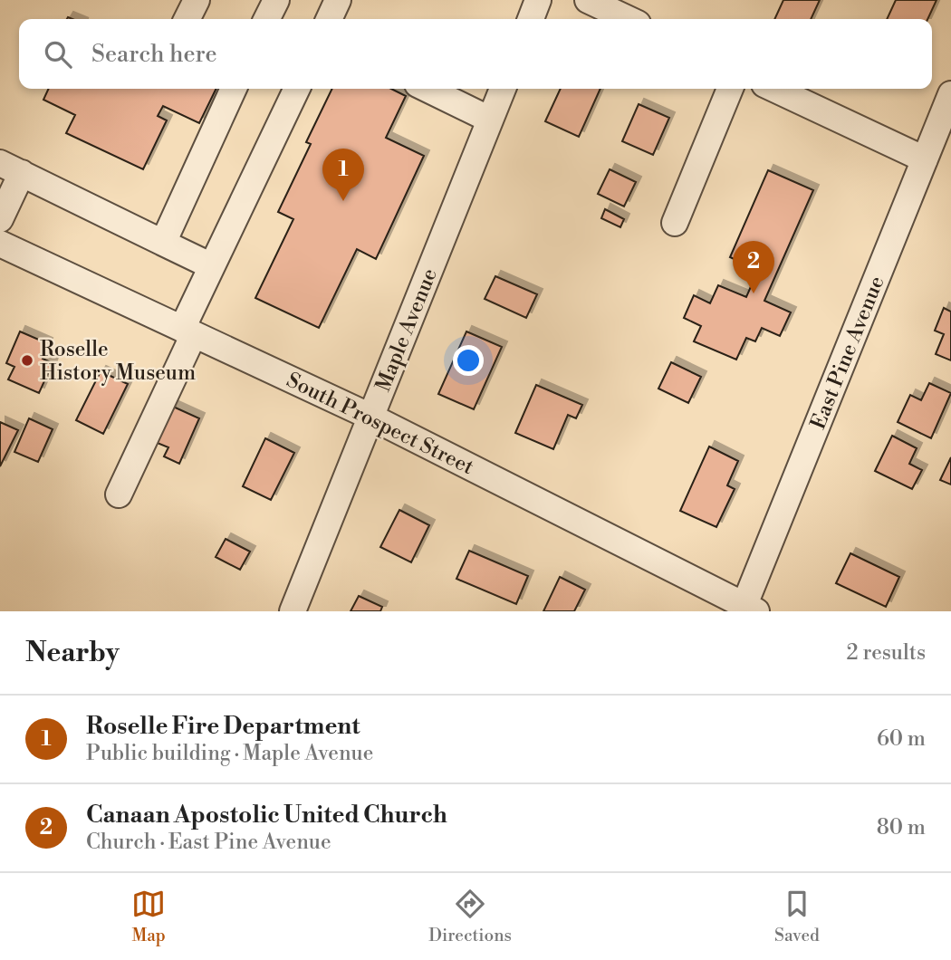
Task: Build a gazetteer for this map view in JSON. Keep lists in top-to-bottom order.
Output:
{
  "streets": {
    "street": ["Maple Avenue", "East Pine Avenue", "South Prospect Street"]
  },
  "crossings": [
    ["Maple Avenue", "South Prospect Street"],
    ["East Pine Avenue", "South Prospect Street"]
  ],
  "places": ["Roselle History Museum"],
  "page": {
    "search": "Search here",
    "pins": ["1", "2"],
    "heading": ["Nearby", "2 results"],
    "list": [
      {
        "mark": "1",
        "name": "Roselle Fire Department",
        "note": "Public building · Maple Avenue",
        "value": "60 m"
      },
      {
        "mark": "2",
        "name": "Canaan Apostolic United Church",
        "note": "Church · East Pine Avenue",
        "value": "80 m"
      }
    ],
    "nav": ["Map", "Directions", "Saved"]
  }
}
